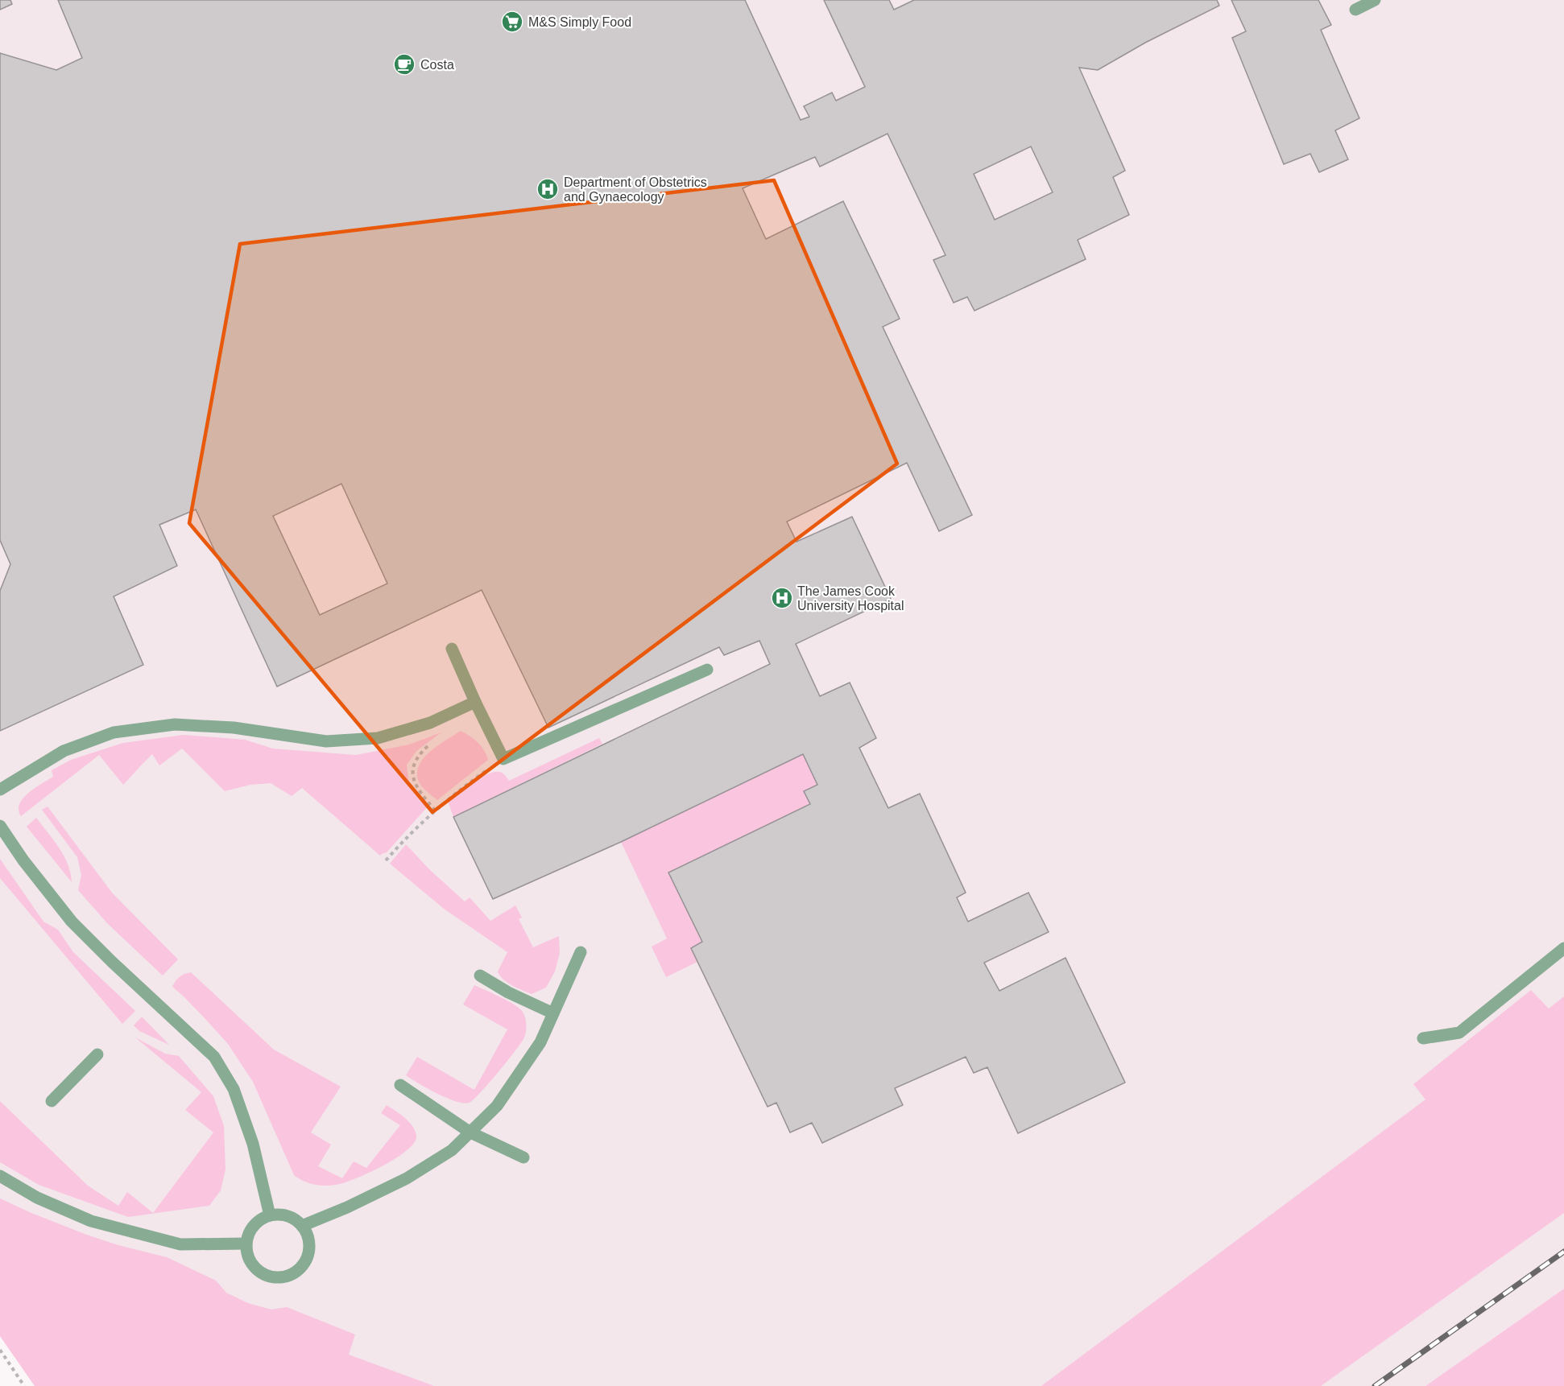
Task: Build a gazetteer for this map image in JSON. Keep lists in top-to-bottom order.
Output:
{
  "places": {
    "supermarket": ["M&S Simply Food"],
    "cafe": ["Costa"],
    "hospital": ["Department of Obstetrics and Gynaecology", "The James Cook University Hospital"]
  }
}
